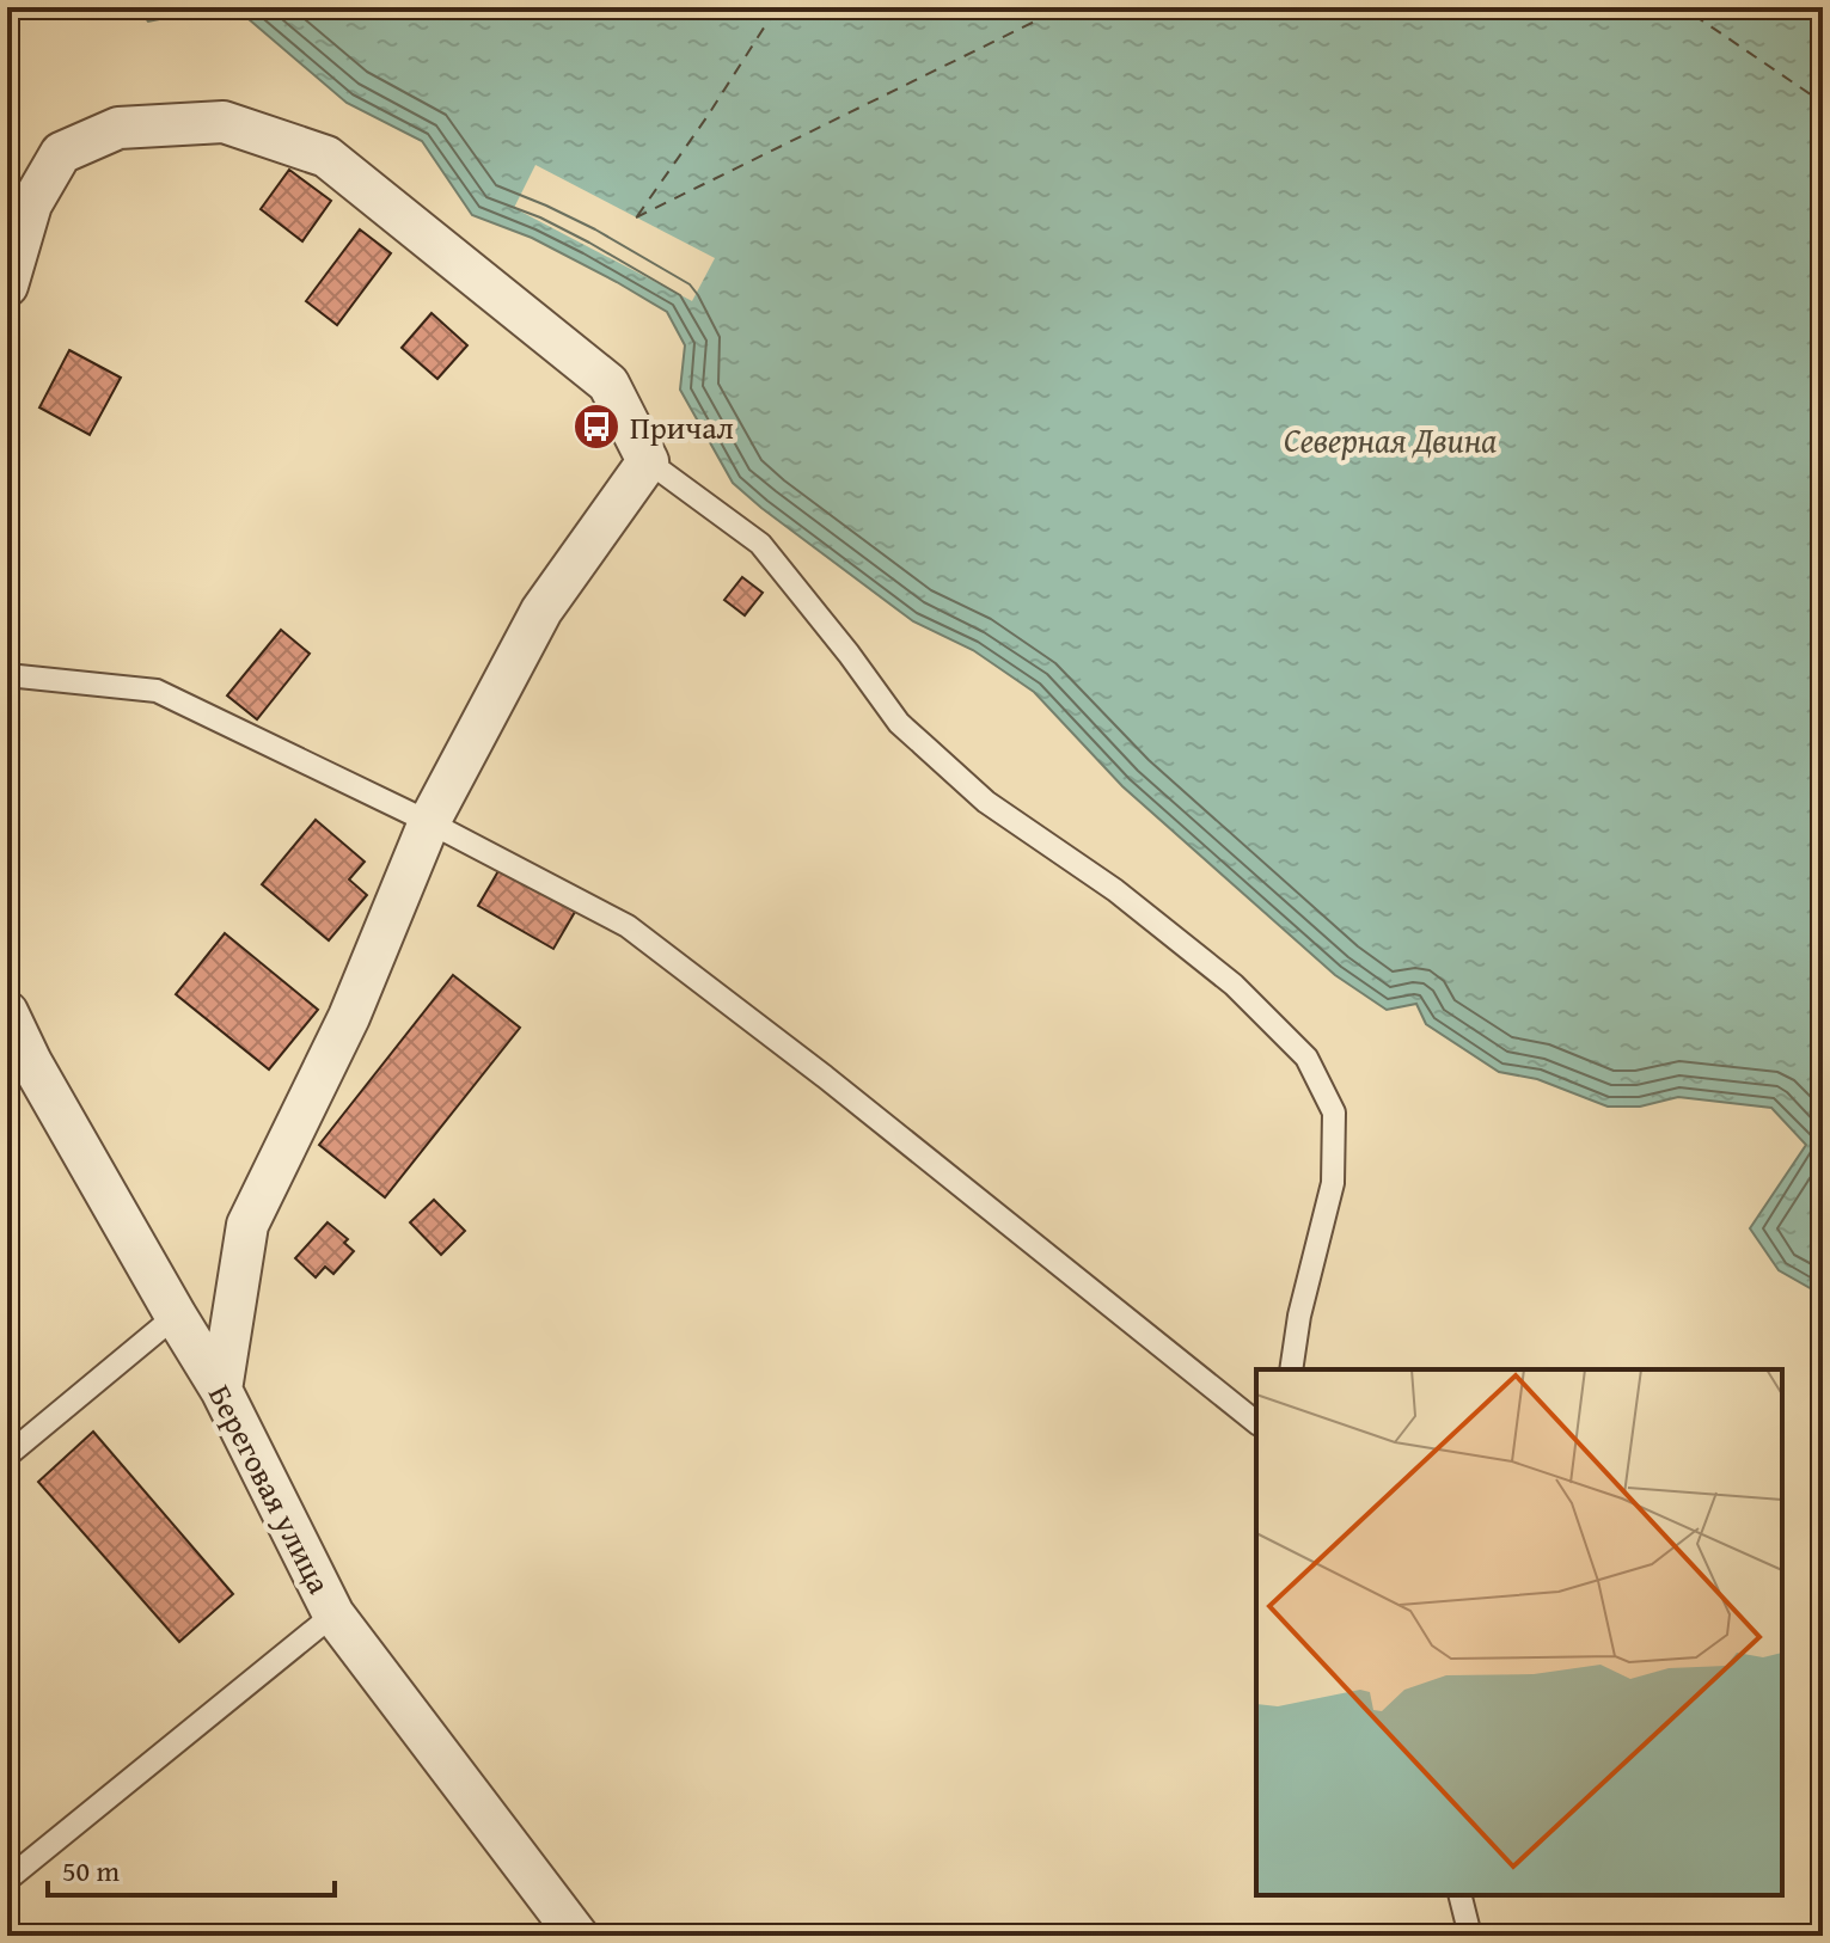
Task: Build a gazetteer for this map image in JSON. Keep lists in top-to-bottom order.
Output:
{
  "streets": {
    "street": ["Береговая улица"]
  },
  "water": ["Северная Двина"],
  "places": {
    "bus stop": ["Причал"]
  },
  "scale_bar": "50 m"
}
